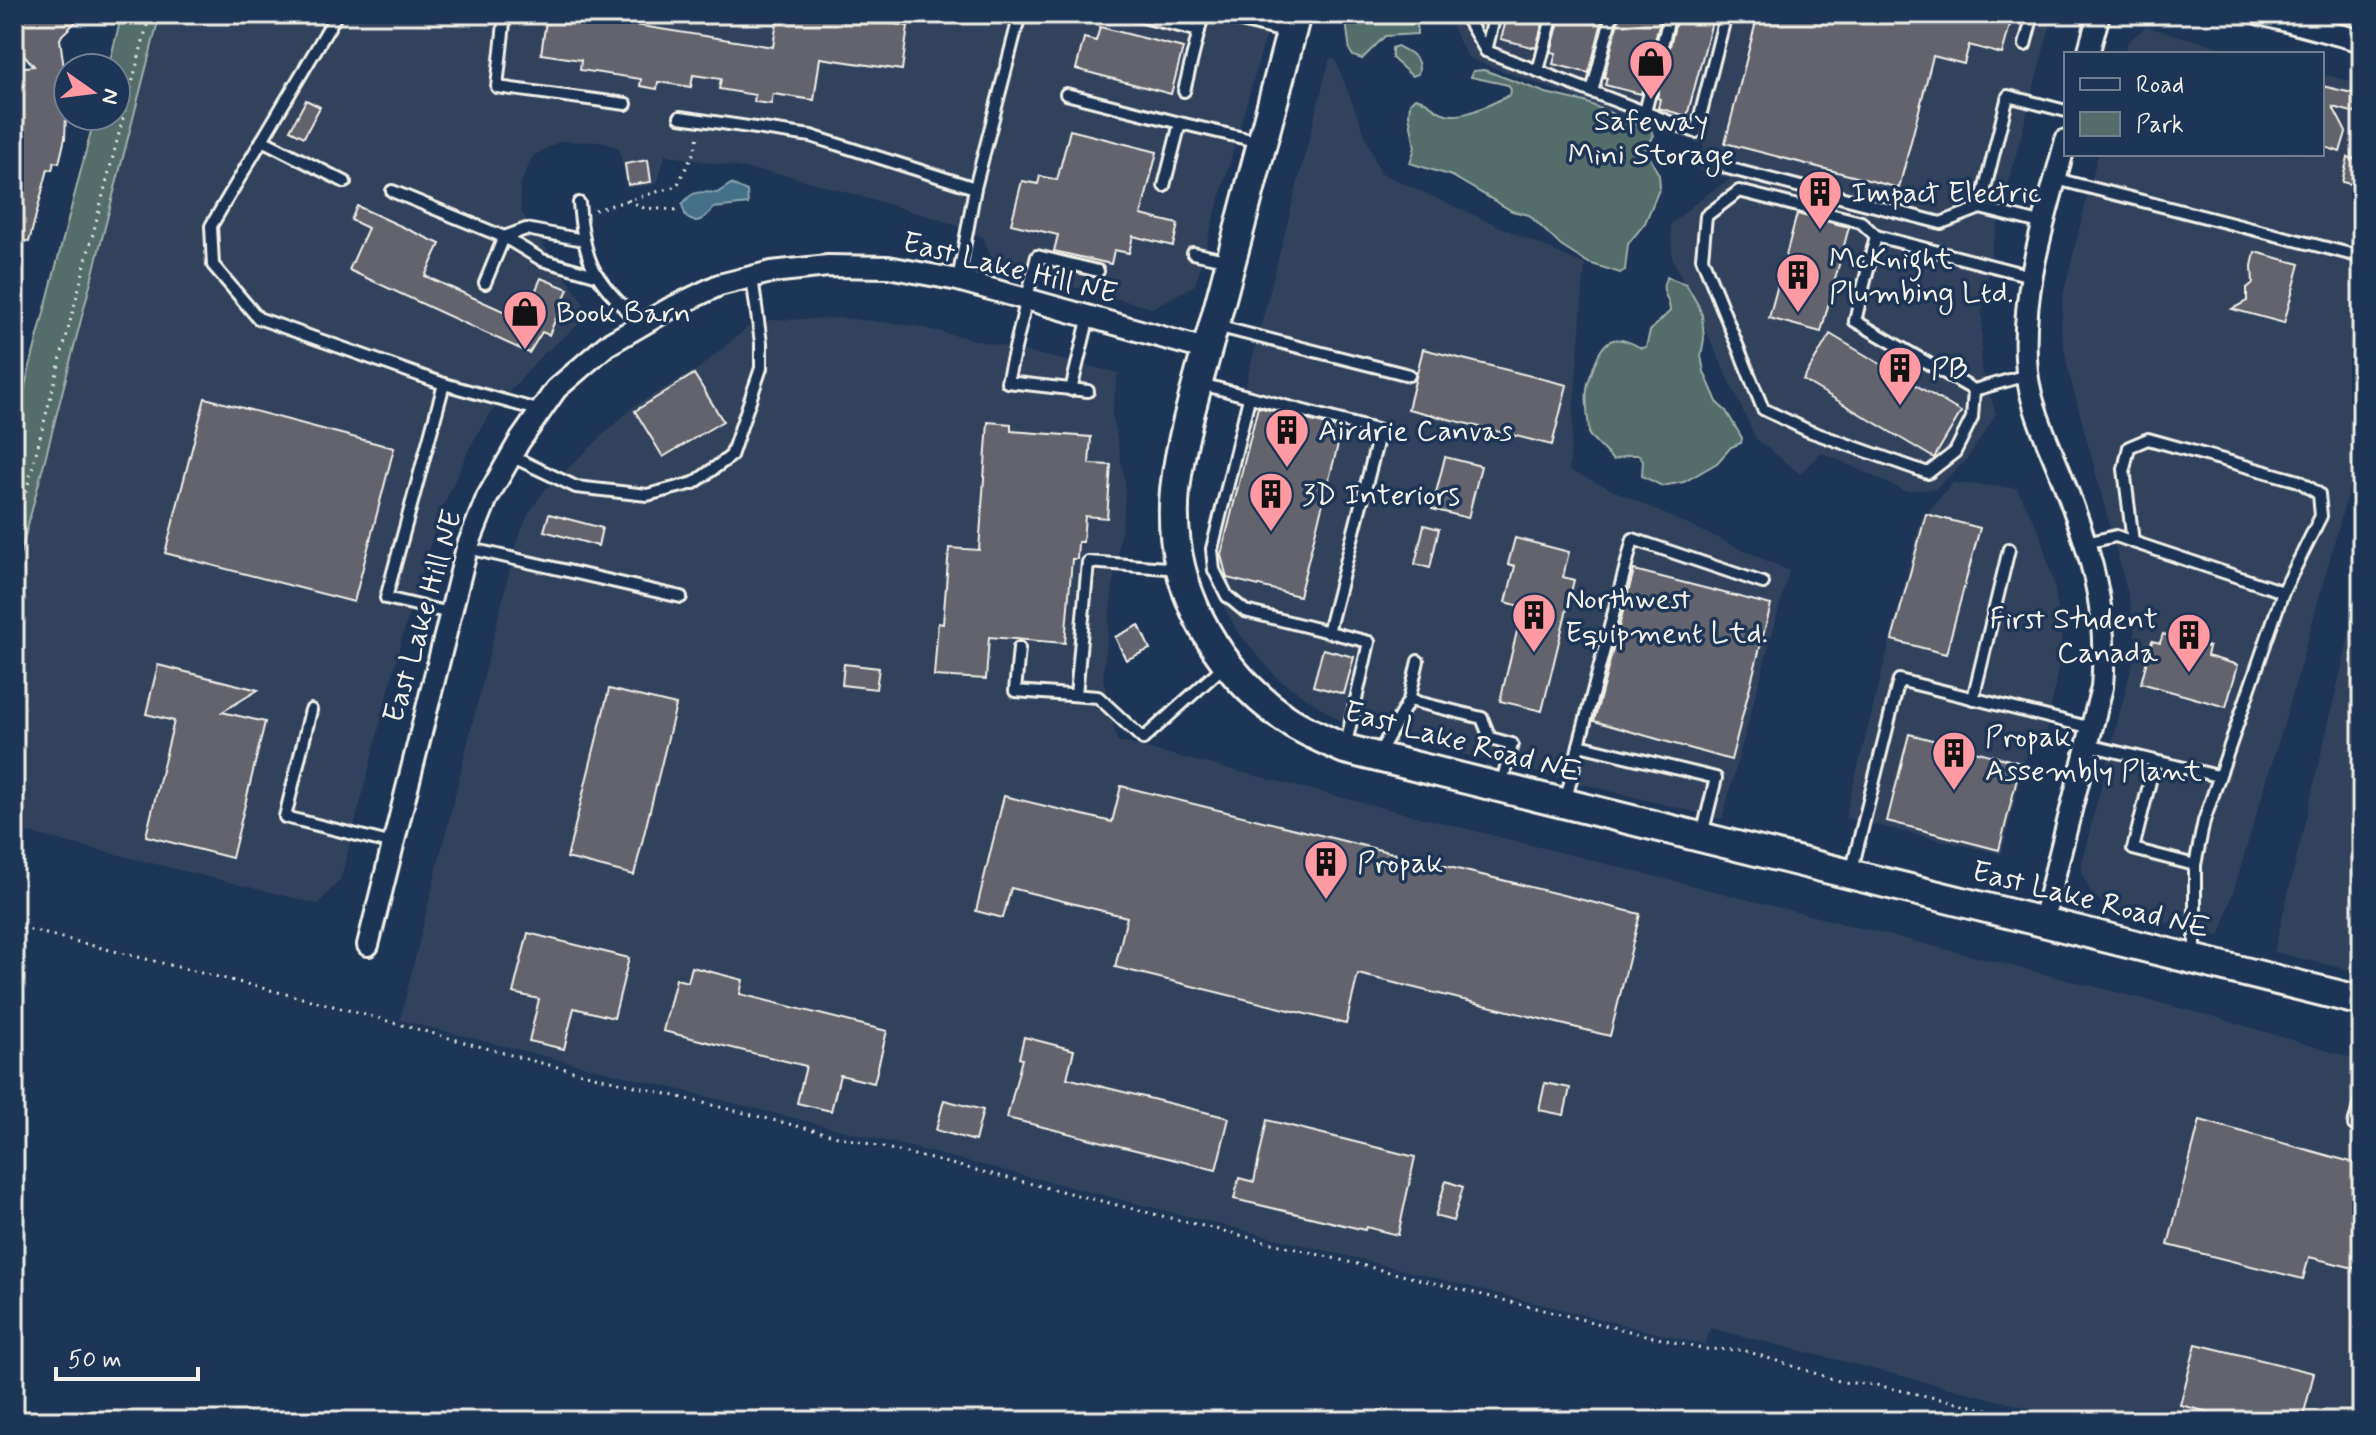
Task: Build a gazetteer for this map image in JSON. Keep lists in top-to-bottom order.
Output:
{
  "streets": {
    "street": ["East Lake Hill NE", "East Lake Road NE"]
  },
  "crossings": [
    ["East Lake Hill NE", "East Lake Road NE"]
  ],
  "places": {
    "shop": ["Safeway Mini Storage", "Book Barn"],
    "building": [
      "Impact Electric",
      "McKnight Plumbing Ltd.",
      "PB",
      "Airdrie Canvas",
      "3D Interiors",
      "Northwest Equipment Ltd.",
      "First Student Canada",
      "Propak Assembly Plant",
      "Propak"
    ]
  },
  "legend": ["Road", "Park"],
  "scale_bar": "50 m",
  "north": "right"
}
